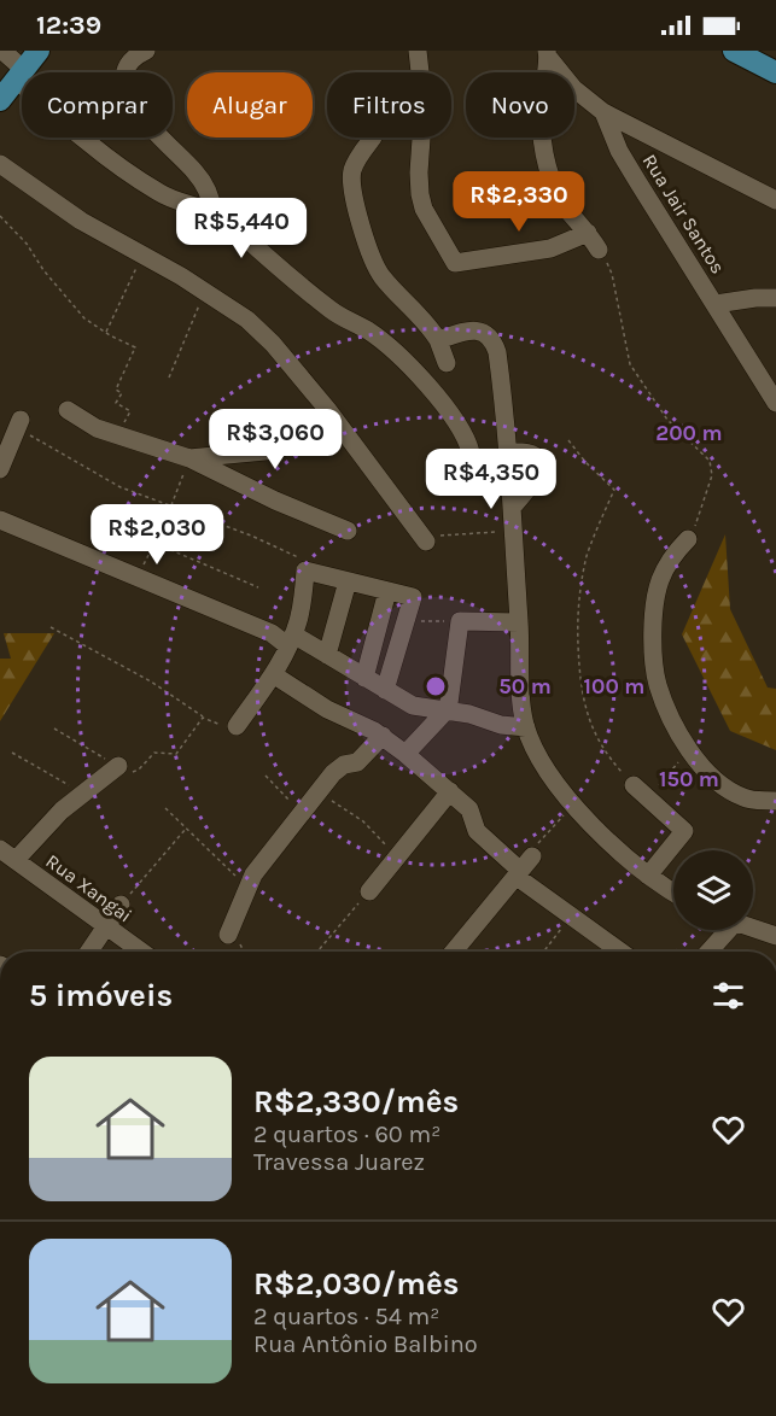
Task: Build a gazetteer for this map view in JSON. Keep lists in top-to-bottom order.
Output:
{
  "streets": {
    "street": ["Rua Jair Santos", "Rua Xangai"]
  },
  "page": {
    "status": "12:39",
    "chip": [
      "Comprar",
      "Alugar",
      "Filtros",
      "Novo"
    ],
    "price": [
      "R$2,330",
      "R$5,440",
      "R$3,060",
      "R$4,350",
      "R$2,030"
    ],
    "heading": "5 imóveis",
    "list": [
      {
        "name": "R$2,330/mês",
        "note": "2 quartos · 60 m² · Travessa Juarez"
      },
      {
        "name": "R$2,030/mês",
        "note": "2 quartos · 54 m² · Rua Antônio Balbino"
      }
    ]
  },
  "rings": [
    "200 m",
    "50 m",
    "100 m",
    "150 m"
  ]
}
